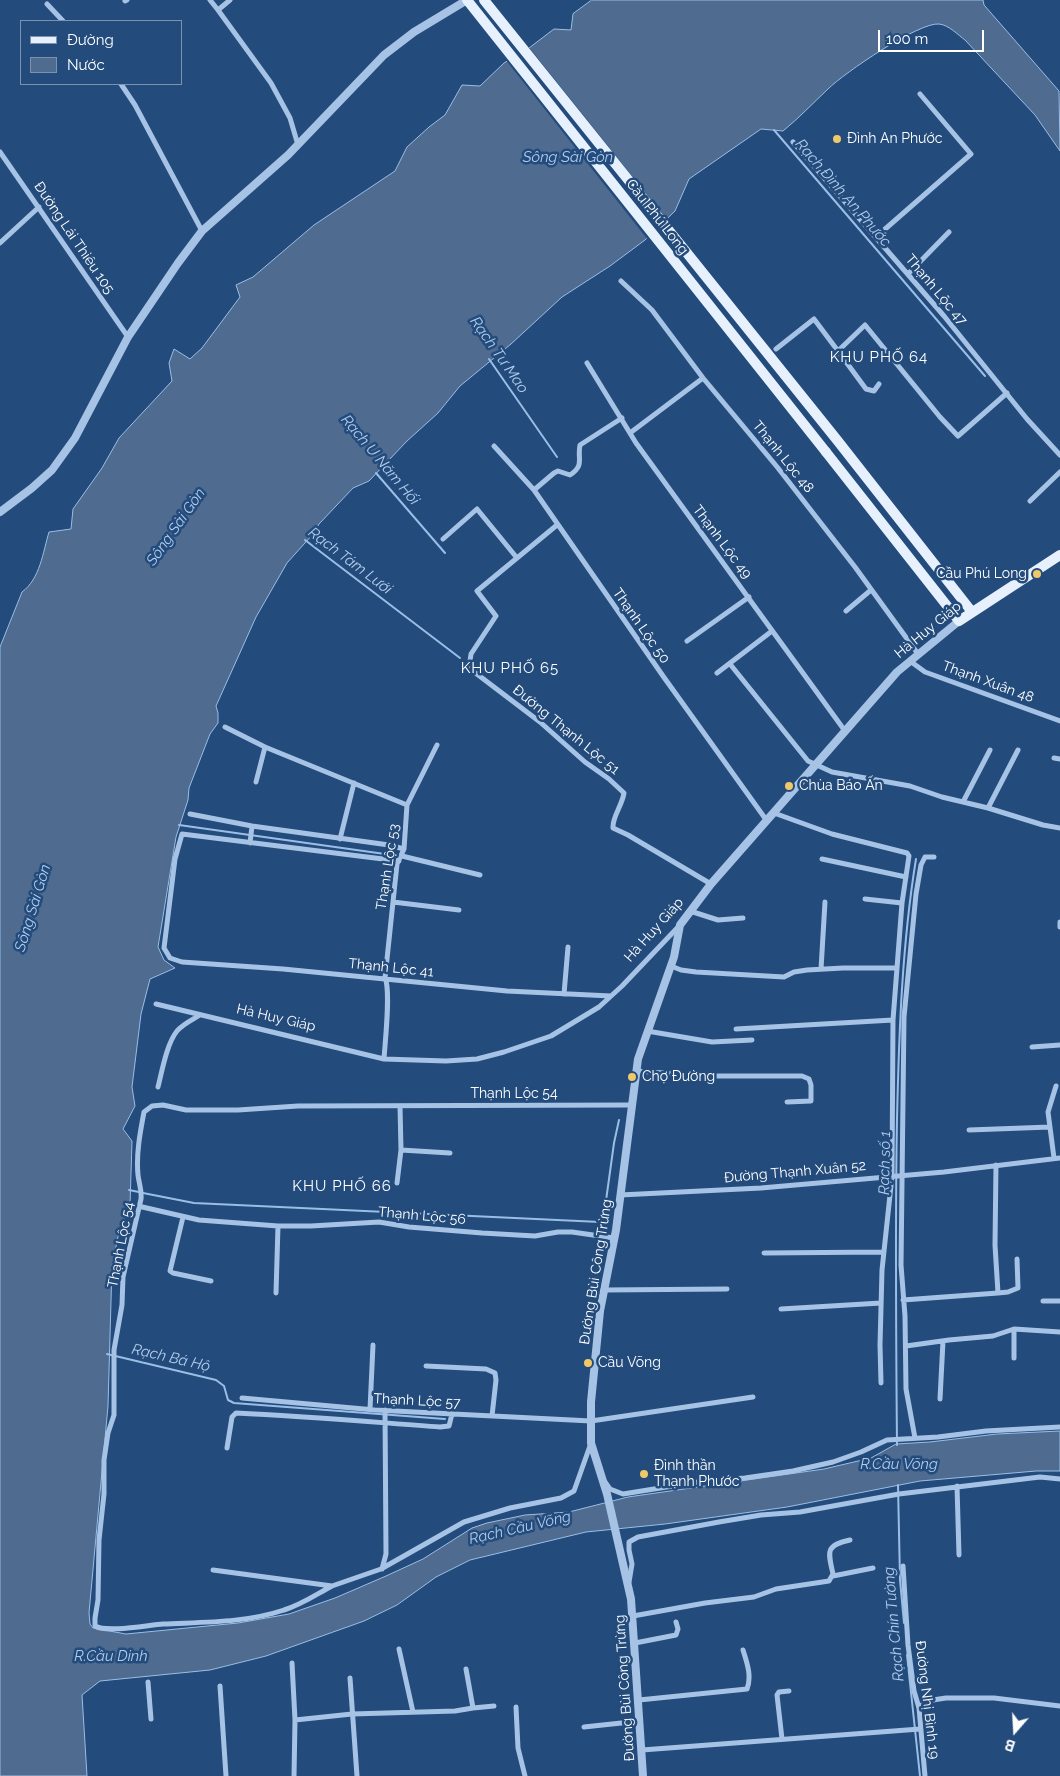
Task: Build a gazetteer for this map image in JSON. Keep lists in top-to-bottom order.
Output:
{
  "streets": {
    "main road": ["Cầu Phú Long", "Hà Huy Giáp"],
    "street": [
      "Đường Lái Thiêu 105",
      "Thạnh Lộc 47",
      "Thạnh Lộc 48",
      "Thạnh Lộc 49",
      "Thạnh Lộc 50",
      "Thạnh Xuân 48",
      "Đường Thạnh Lộc 51",
      "Thạnh Lộc 53",
      "Thạnh Lộc 41",
      "Thạnh Lộc 54",
      "Đường Thạnh Xuân 52",
      "Thạnh Lộc 56",
      "Đường Bùi Công Trừng",
      "Thạnh Lộc 57",
      "Đường Nhị Bình 19"
    ]
  },
  "crossings": [
    ["Cầu Phú Long", "Hà Huy Giáp"],
    ["Thạnh Lộc 48", "Hà Huy Giáp"],
    ["Thạnh Lộc 49", "Hà Huy Giáp"],
    ["Thạnh Lộc 50", "Hà Huy Giáp"],
    ["Hà Huy Giáp", "Thạnh Xuân 48"],
    ["Hà Huy Giáp", "Đường Thạnh Lộc 51"],
    ["Hà Huy Giáp", "Thạnh Lộc 53"],
    ["Hà Huy Giáp", "Thạnh Lộc 41"],
    ["Hà Huy Giáp", "Đường Bùi Công Trừng"],
    ["Thạnh Lộc 53", "Thạnh Lộc 41"],
    ["Thạnh Lộc 54", "Thạnh Lộc 56"],
    ["Thạnh Lộc 54", "Đường Bùi Công Trừng"],
    ["Đường Thạnh Xuân 52", "Đường Bùi Công Trừng"],
    ["Thạnh Lộc 56", "Đường Bùi Công Trừng"],
    ["Đường Bùi Công Trừng", "Thạnh Lộc 57"]
  ],
  "districts": ["KHU PHỐ 64", "KHU PHỐ 65", "KHU PHỐ 66"],
  "water": [
    "Sông Sài Gòn",
    "Rạch Đình An Phước",
    "Rạch Tư Mao",
    "Rạch U Năm Hối",
    "Rạch Tám Lưới",
    "Rạch số 1",
    "Rạch Bá Hộ",
    "R.Cầu Võng",
    "Rạch Cầu Võng",
    "Rạch Chín Tường",
    "R.Cầu Dinh"
  ],
  "places": [
    "Đình An Phước",
    "Cầu Phú Long",
    "Chùa Báo Ấn",
    "Chợ Đường",
    "Cầu Võng",
    "Đình thần Thạnh Phước"
  ],
  "legend": ["Đường", "Nước"],
  "scale_bar": "100 m",
  "north": "bottom"
}
